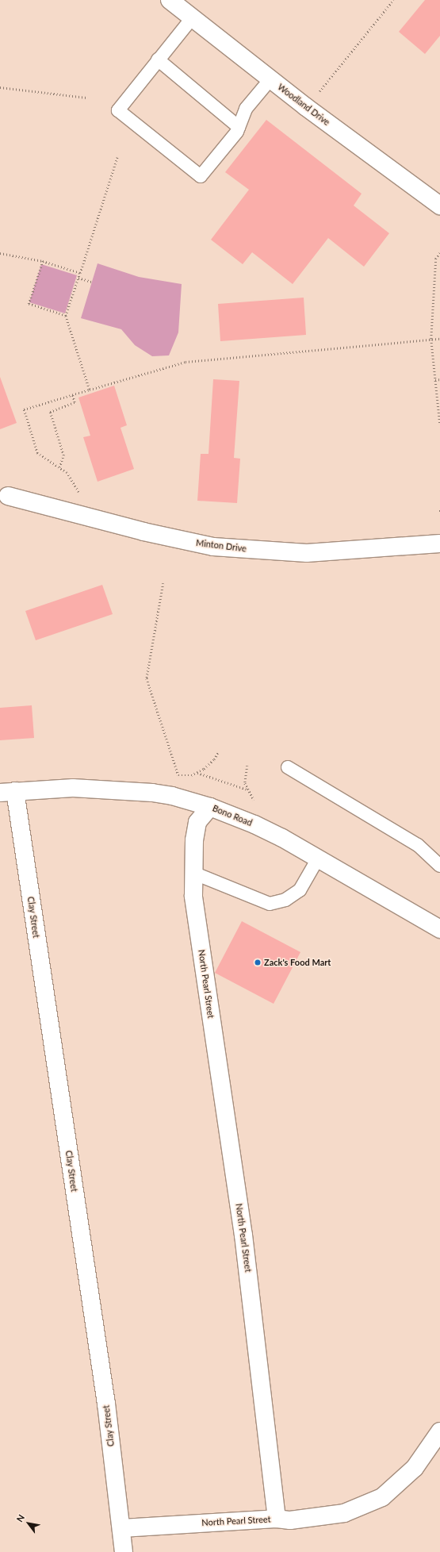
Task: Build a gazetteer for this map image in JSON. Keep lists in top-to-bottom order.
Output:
{
  "streets": {
    "street": [
      "Woodland Drive",
      "Minton Drive",
      "Bono Road",
      "Clay Street",
      "North Pearl Street"
    ]
  },
  "crossings": [
    ["Bono Road", "Clay Street"],
    ["Bono Road", "North Pearl Street"],
    ["Clay Street", "North Pearl Street"]
  ],
  "places": ["Zack's Food Mart"],
  "north": "top left"
}
